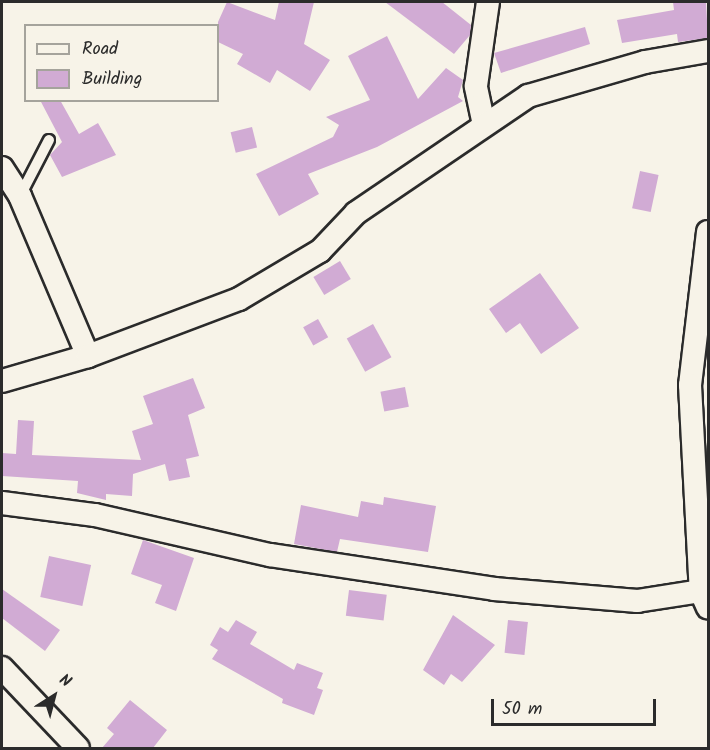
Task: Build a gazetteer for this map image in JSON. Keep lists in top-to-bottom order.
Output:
{
  "legend": ["Road", "Building"],
  "scale_bar": "50 m",
  "north": "top right"
}
